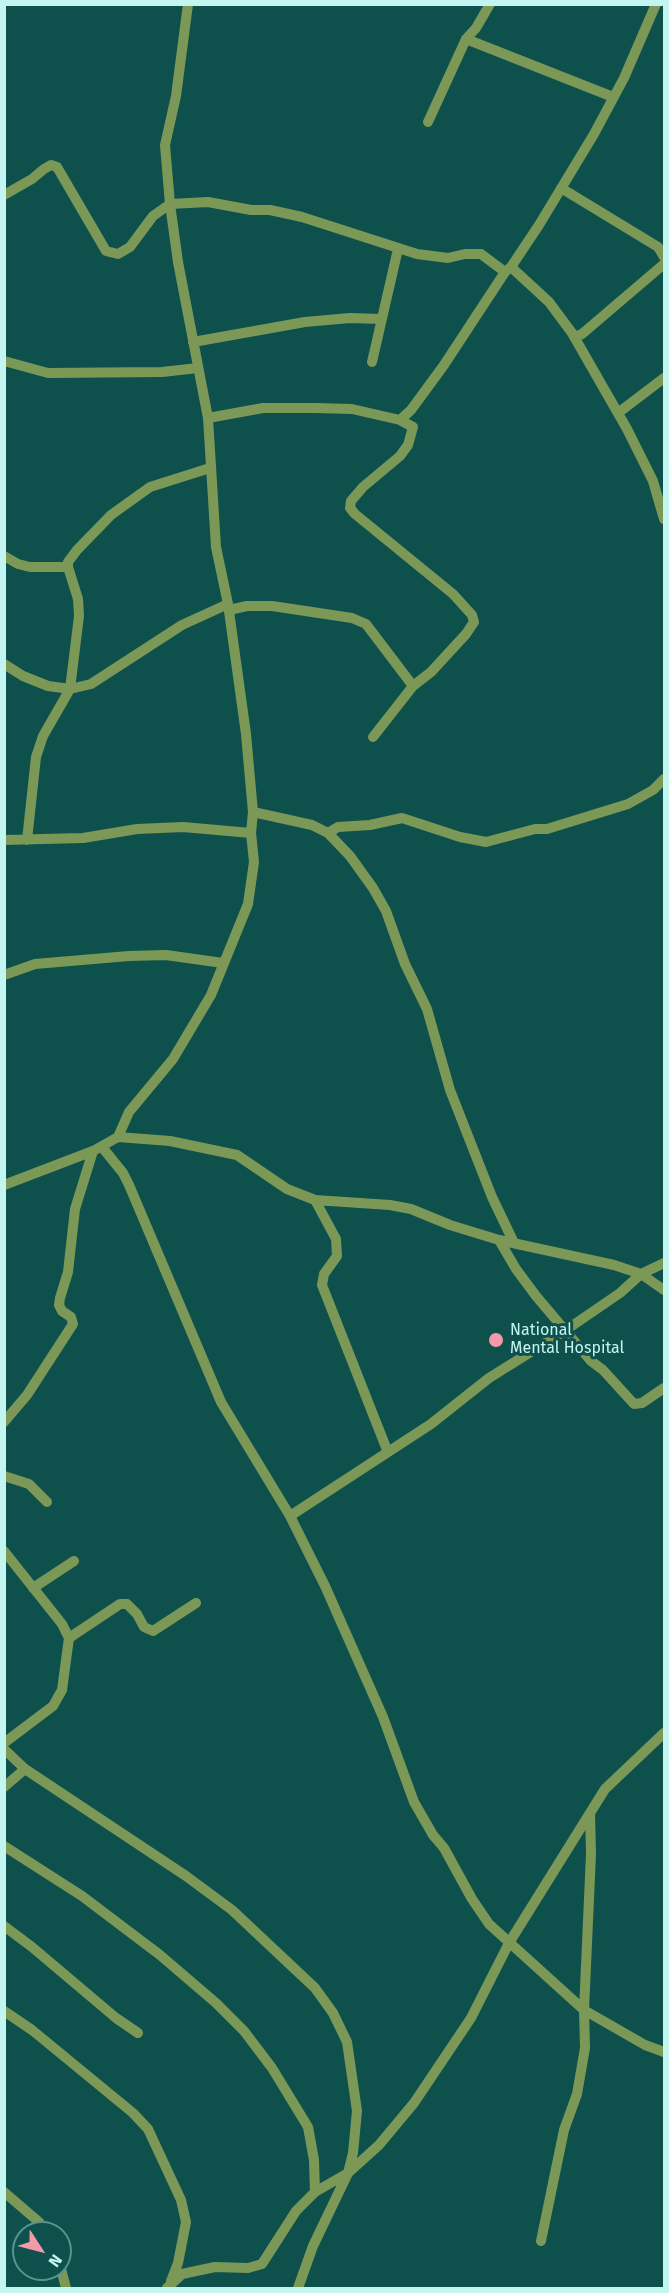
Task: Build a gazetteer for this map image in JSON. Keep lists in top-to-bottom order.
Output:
{
  "places": ["National Mental Hospital"],
  "north": "bottom right"
}
